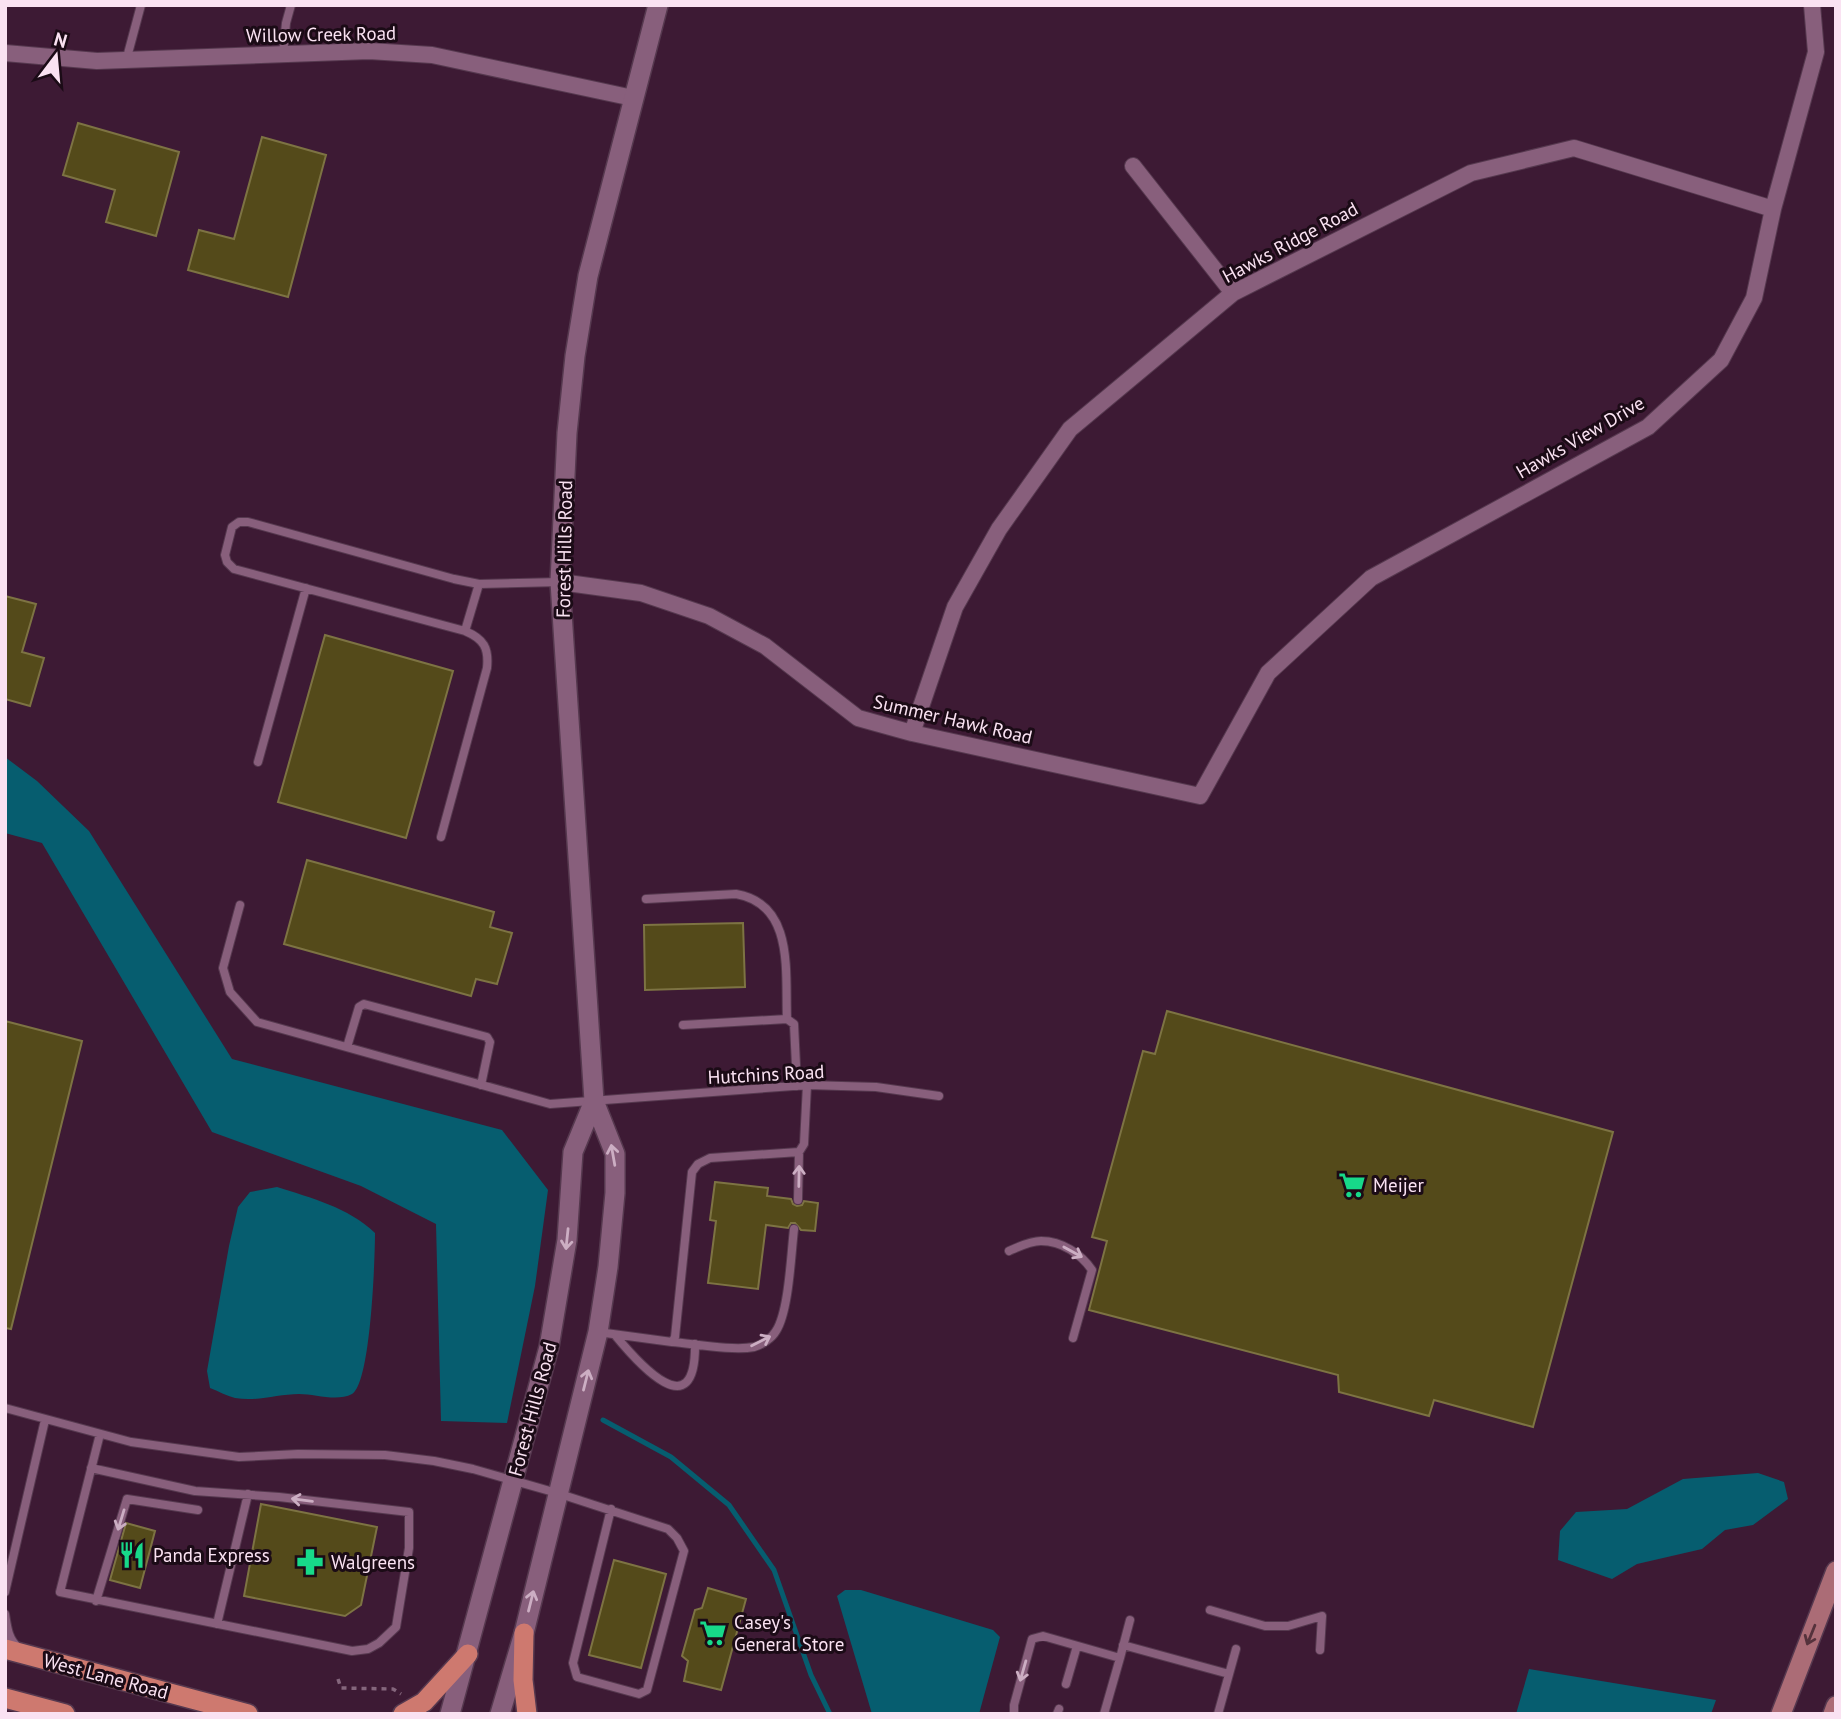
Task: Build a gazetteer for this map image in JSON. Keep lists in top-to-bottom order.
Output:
{
  "streets": {
    "main road": ["West Lane Road"],
    "street": [
      "Willow Creek Road",
      "Hawks Ridge Road",
      "Hawks View Drive",
      "Forest Hills Road",
      "Summer Hawk Road"
    ],
    "lane": ["Hutchins Road"]
  },
  "crossings": [
    ["Willow Creek Road", "Forest Hills Road"],
    ["Hawks Ridge Road", "Hawks View Drive"],
    ["Hawks Ridge Road", "Summer Hawk Road"],
    ["Hawks View Drive", "Summer Hawk Road"],
    ["Forest Hills Road", "Summer Hawk Road"],
    ["Forest Hills Road", "Hutchins Road"]
  ],
  "places": {
    "supermarket": ["Meijer", "Casey's General Store"],
    "restaurant": ["Panda Express"],
    "pharmacy": ["Walgreens"]
  },
  "north": "top"
}
